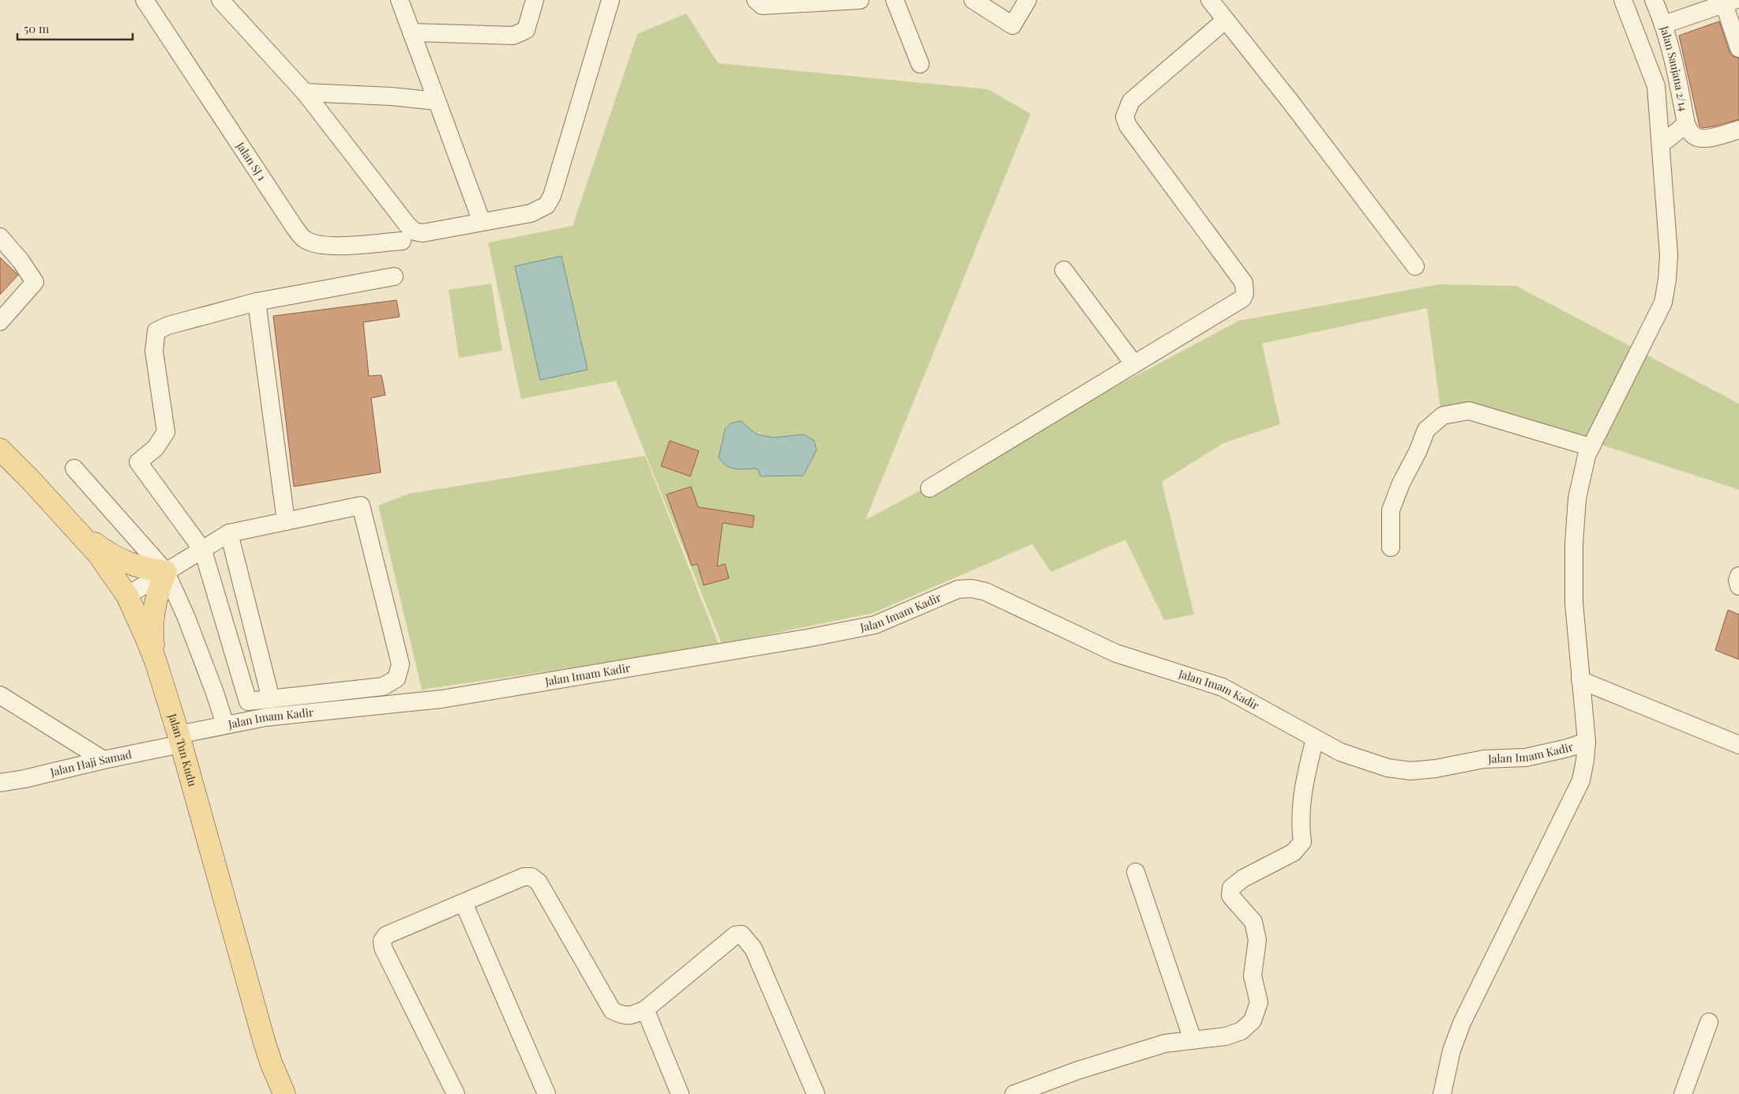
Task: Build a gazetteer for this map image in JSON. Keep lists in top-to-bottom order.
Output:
{
  "streets": {
    "main road": ["Jalan Tun Kudu"],
    "street": [
      "Jalan Saujana 2/14",
      "Jalan SJ 1",
      "Jalan Imam Kadir",
      "Jalan Haji Samad"
    ]
  },
  "crossings": [
    ["Jalan Imam Kadir", "Jalan Tun Kudu"],
    ["Jalan Imam Kadir", "Jalan Haji Samad"],
    ["Jalan Tun Kudu", "Jalan Haji Samad"]
  ],
  "scale_bar": "50 m"
}
